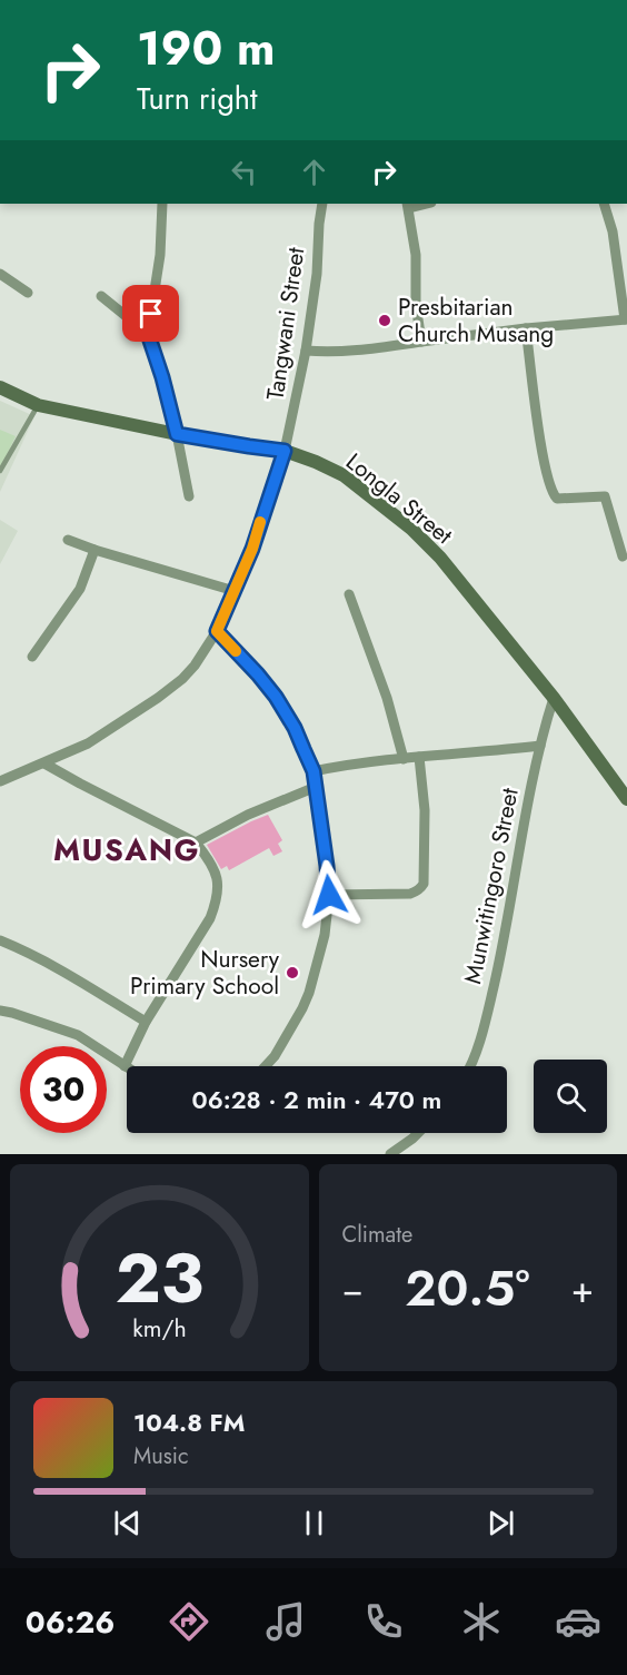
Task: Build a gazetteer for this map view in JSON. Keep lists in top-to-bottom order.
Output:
{
  "streets": {
    "main road": ["Longla Street"],
    "street": ["Tangwani Street", "Munwitingoro Street"]
  },
  "crossings": [
    ["Tangwani Street", "Longla Street"],
    ["Longla Street", "Munwitingoro Street"]
  ],
  "districts": ["MUSANG"],
  "places": ["Presbitarian Church Musang", "Nursery Primary School"],
  "page": {
    "turn": ["190 m", "Turn right"],
    "limit": "30",
    "trip": "06:28 · 2 min · 470 m",
    "tile": "Climate",
    "heat": ["−", "20.5°", "+"],
    "song": ["104.8 FM", "Music"],
    "tabs": "06:26",
    "gauge": ["23", "km/h"]
  }
}
